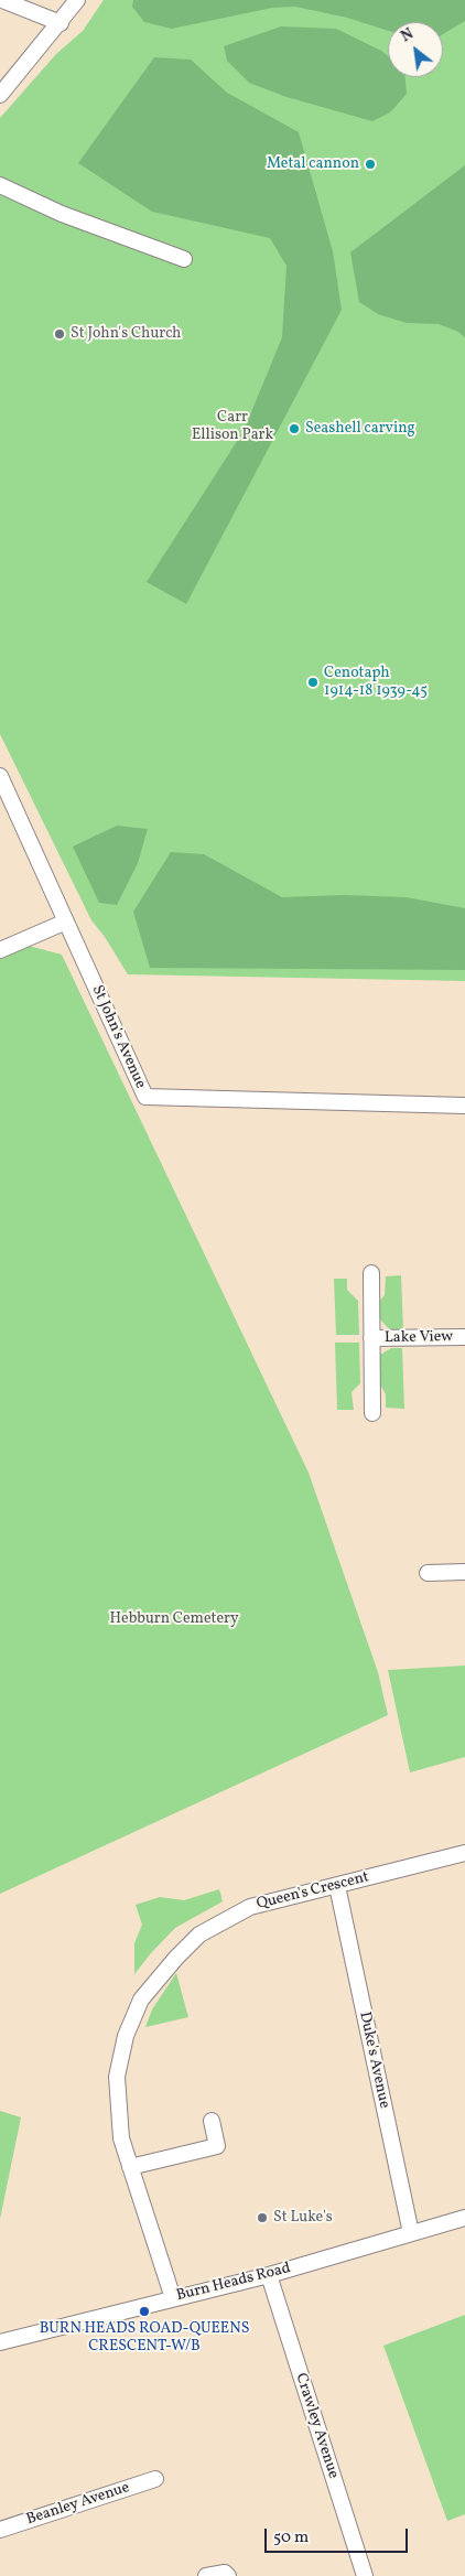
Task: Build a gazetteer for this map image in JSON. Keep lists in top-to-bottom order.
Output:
{
  "streets": {
    "street": [
      "St John's Avenue",
      "Lake View",
      "Queen's Crescent",
      "Duke's Avenue",
      "Burn Heads Road",
      "Crawley Avenue",
      "Beanley Avenue"
    ]
  },
  "crossings": [
    ["Queen's Crescent", "Duke's Avenue"],
    ["Queen's Crescent", "Burn Heads Road"],
    ["Duke's Avenue", "Burn Heads Road"],
    ["Burn Heads Road", "Crawley Avenue"]
  ],
  "parks": ["Carr Ellison Park", "Hebburn Cemetery"],
  "places": [
    "Metal cannon",
    "St John's Church",
    "Seashell carving",
    "Cenotaph 1914-18 1939-45",
    "St Luke's",
    "BURN HEADS ROAD-QUEENS CRESCENT-W/B"
  ],
  "scale_bar": "50 m",
  "north": "top left"
}
